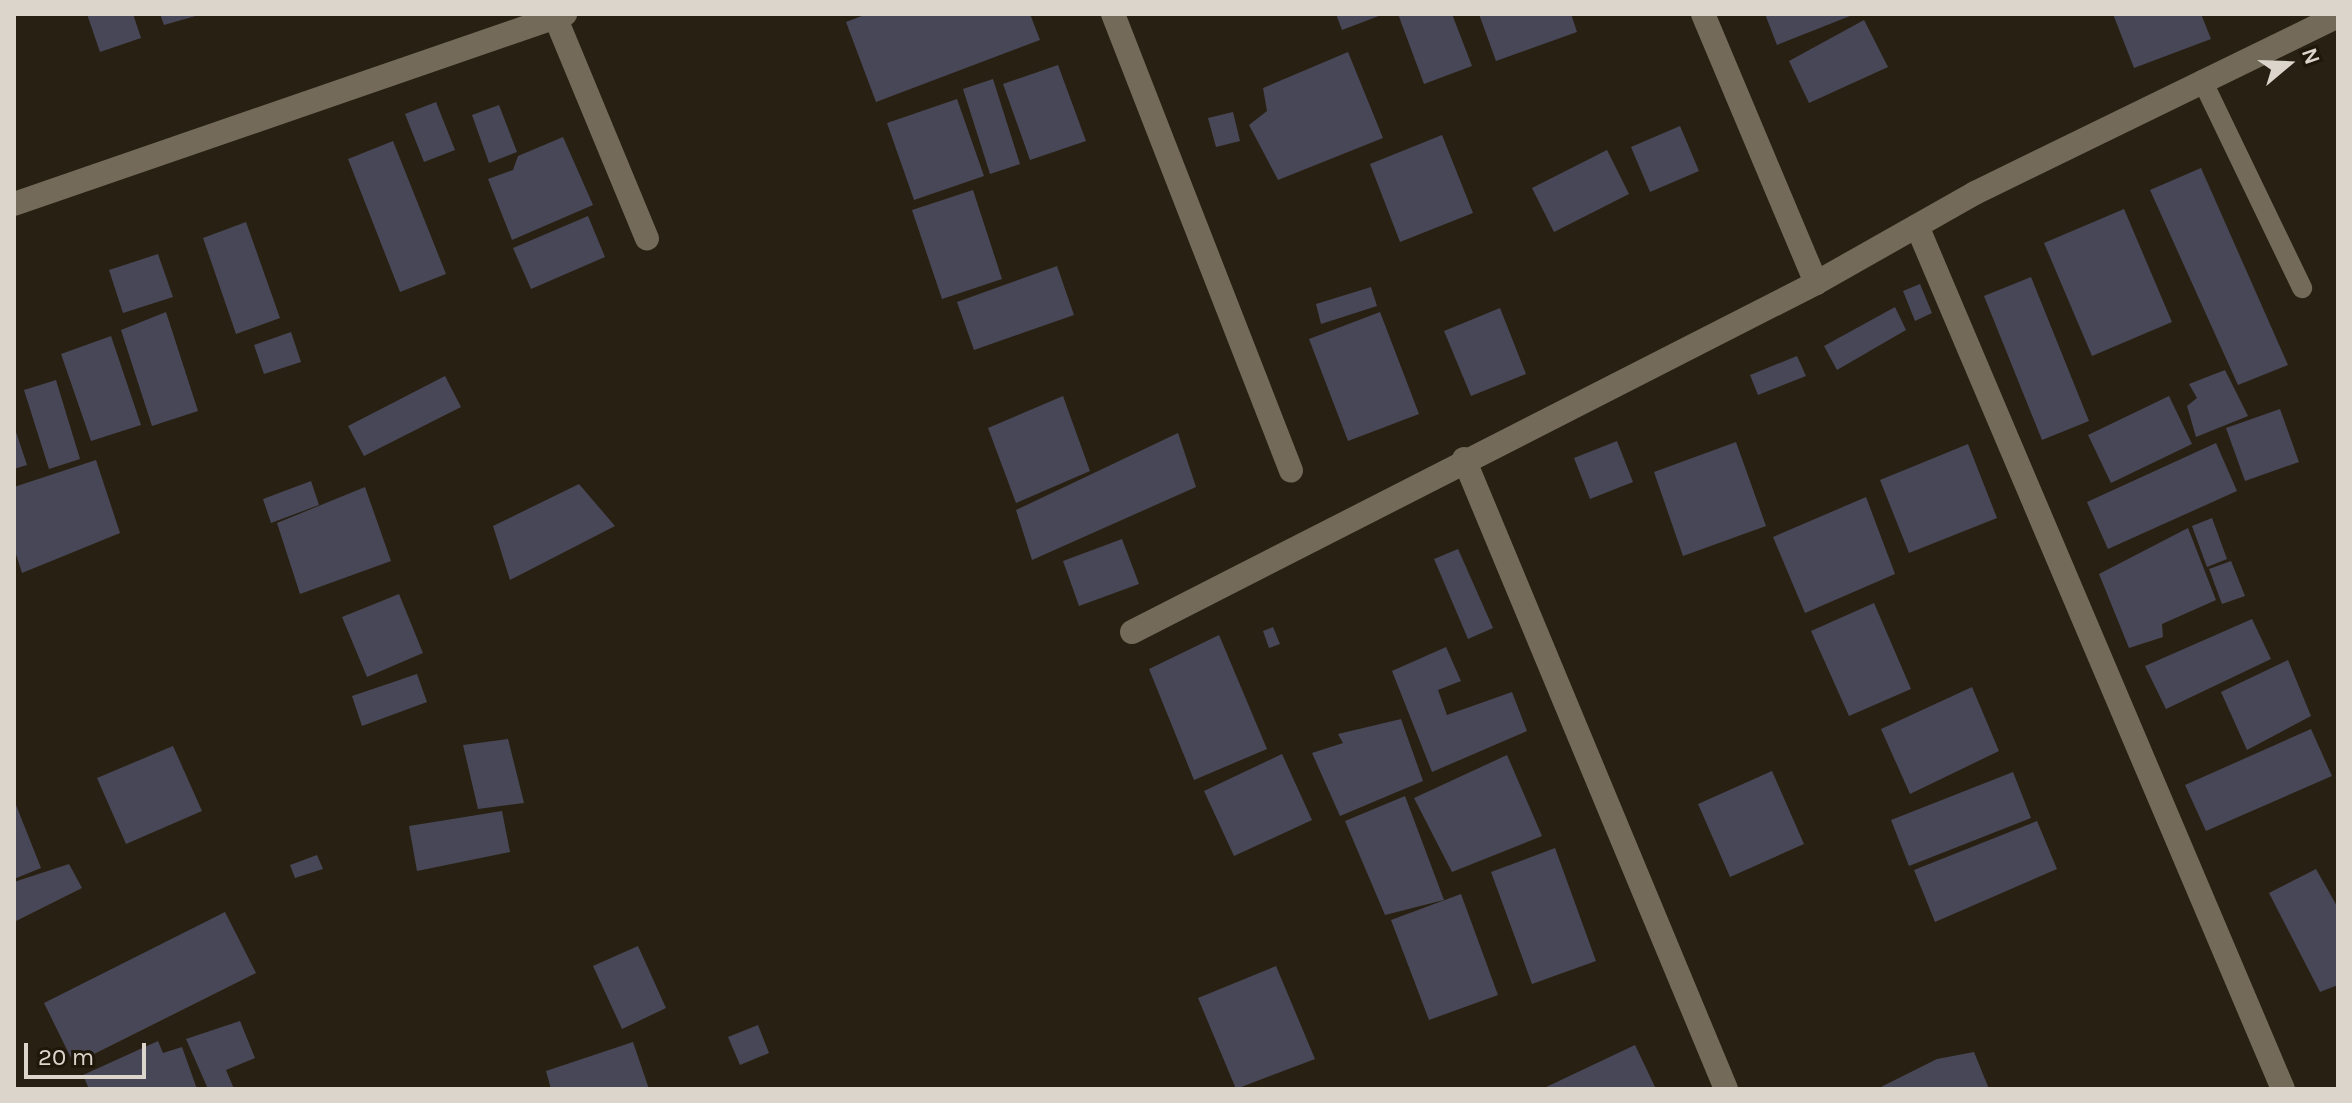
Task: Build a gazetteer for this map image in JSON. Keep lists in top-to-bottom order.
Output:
{
  "scale_bar": "20 m",
  "north": "right"
}
